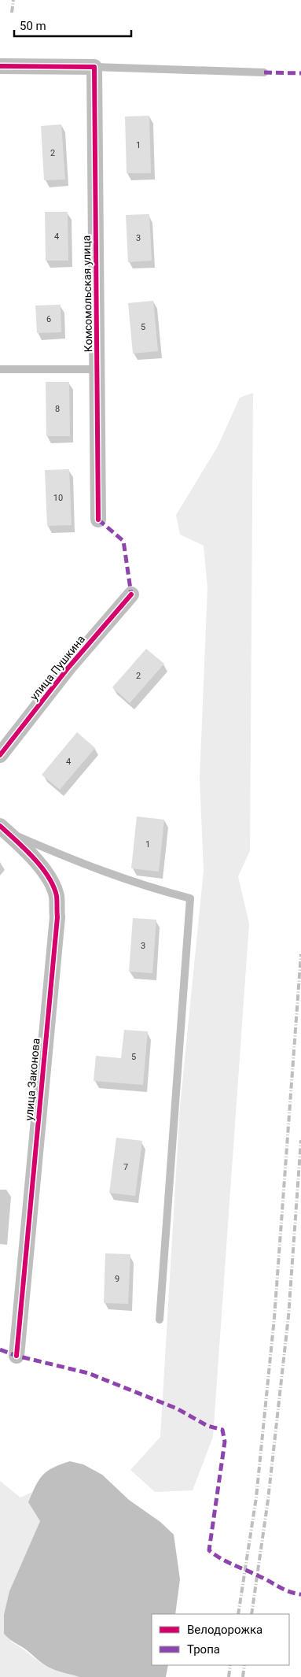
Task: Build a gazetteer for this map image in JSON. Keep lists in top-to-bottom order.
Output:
{
  "streets": {
    "street": ["Комсомольская улица", "улица Пушкина", "улица Законова"]
  },
  "house_numbers": [
    "1",
    "2",
    "4",
    "3",
    "6",
    "5",
    "8",
    "10",
    "2",
    "4",
    "1",
    "3",
    "5",
    "7",
    "9"
  ],
  "legend": ["Велодорожка", "Тропа"],
  "scale_bar": "50 m"
}
